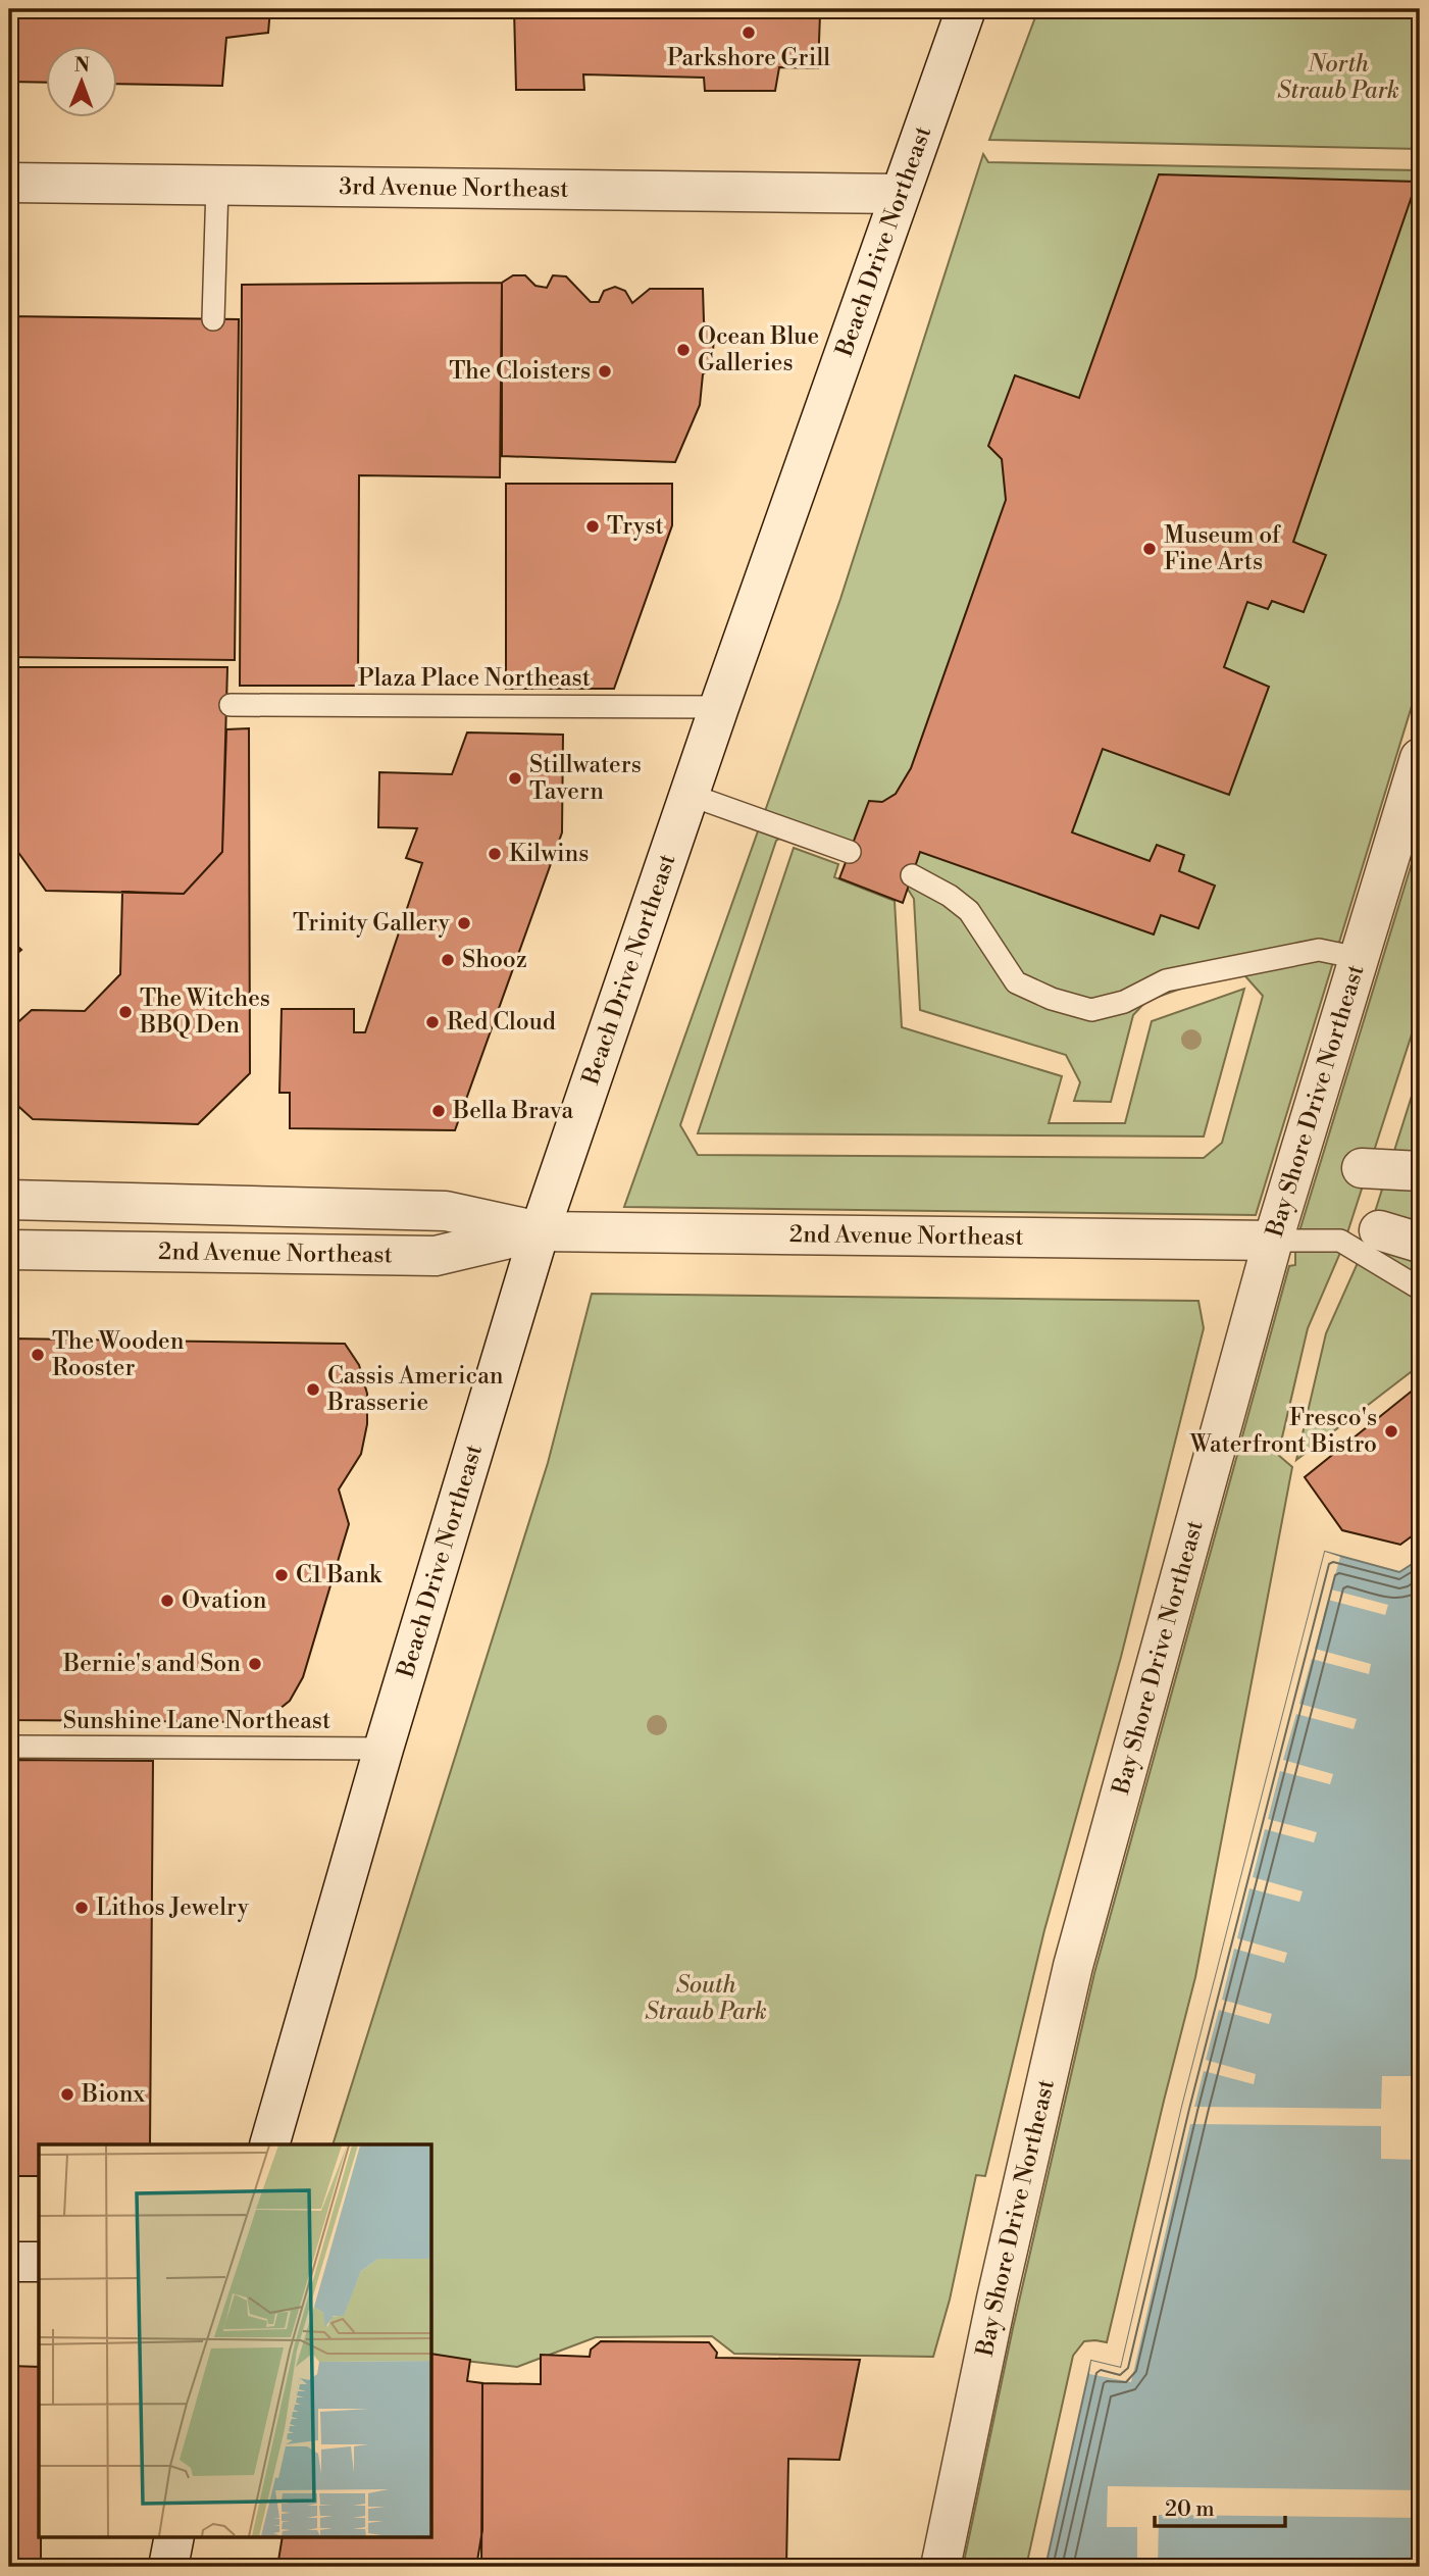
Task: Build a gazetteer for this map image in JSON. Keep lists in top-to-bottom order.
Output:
{
  "streets": {
    "street": [
      "3rd Avenue Northeast",
      "Beach Drive Northeast",
      "Bay Shore Drive Northeast",
      "2nd Avenue Northeast"
    ],
    "lane": ["Plaza Place Northeast", "Sunshine Lane Northeast"]
  },
  "crossings": [
    ["3rd Avenue Northeast", "Beach Drive Northeast"],
    ["Beach Drive Northeast", "Plaza Place Northeast"],
    ["Beach Drive Northeast", "2nd Avenue Northeast"],
    ["Beach Drive Northeast", "Sunshine Lane Northeast"],
    ["Bay Shore Drive Northeast", "2nd Avenue Northeast"]
  ],
  "parks": ["North Straub Park", "South Straub Park"],
  "places": [
    "Parkshore Grill",
    "Ocean Blue Galleries",
    "The Cloisters",
    "Tryst",
    "Museum of Fine Arts",
    "Stillwaters Tavern",
    "Kilwins",
    "Trinity Gallery",
    "Shooz",
    "The Witches BBQ Den",
    "Red Cloud",
    "Bella Brava",
    "The Wooden Rooster",
    "Cassis American Brasserie",
    "Fresco's Waterfront Bistro",
    "C1 Bank",
    "Ovation",
    "Bernie's and Son",
    "Lithos Jewelry",
    "Bionx"
  ],
  "scale_bar": "20 m",
  "north": "top"
}
